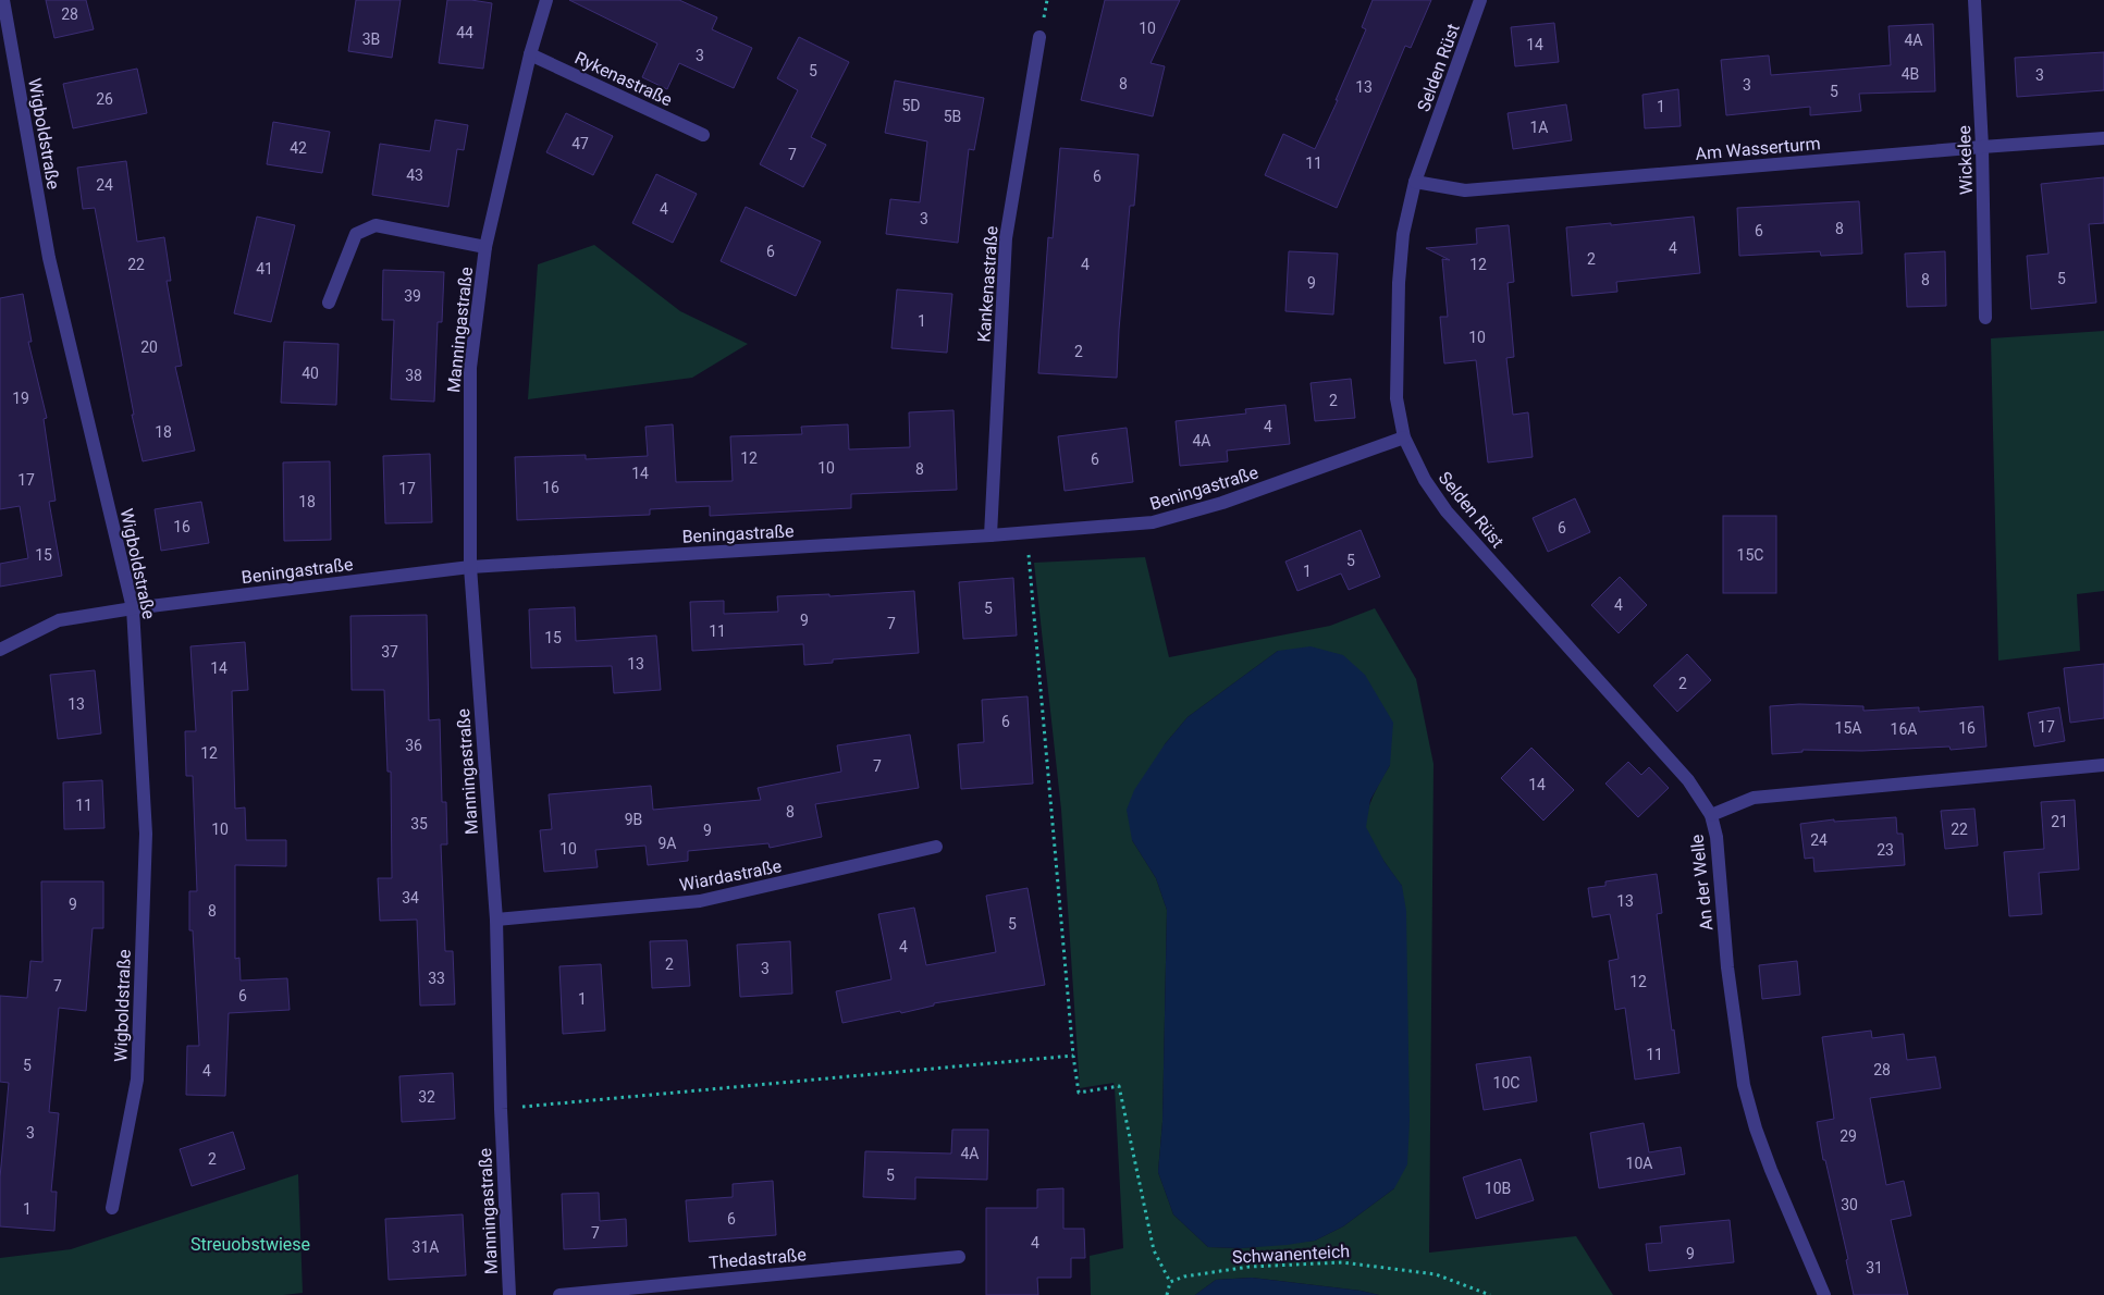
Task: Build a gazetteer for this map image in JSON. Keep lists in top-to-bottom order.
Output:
{
  "streets": {
    "street": [
      "Selden Rüst",
      "Rykenastraße",
      "Wigboldstraße",
      "Am Wasserturm",
      "Wickelee",
      "Kankenastraße",
      "Manningastraße",
      "Beningastraße",
      "Wiardastraße",
      "An der Welle",
      "Thedastraße"
    ],
    "path": ["Schwanenteich"]
  },
  "crossings": [
    ["Selden Rüst", "Am Wasserturm"],
    ["Selden Rüst", "Beningastraße"],
    ["Selden Rüst", "An der Welle"],
    ["Rykenastraße", "Manningastraße"],
    ["Wigboldstraße", "Beningastraße"],
    ["Am Wasserturm", "Wickelee"],
    ["Kankenastraße", "Beningastraße"],
    ["Manningastraße", "Beningastraße"],
    ["Manningastraße", "Wiardastraße"]
  ],
  "parks": ["Streuobstwiese"],
  "house_numbers": [
    "28",
    "10",
    "44",
    "3B",
    "4A",
    "14",
    "3",
    "5",
    "4B",
    "3",
    "8",
    "3",
    "13",
    "5",
    "26",
    "5D",
    "1",
    "5B",
    "1A",
    "47",
    "42",
    "7",
    "11",
    "43",
    "6",
    "24",
    "4",
    "3",
    "8",
    "6",
    "4",
    "6",
    "2",
    "22",
    "4",
    "12",
    "41",
    "5",
    "8",
    "9",
    "39",
    "1",
    "10",
    "20",
    "2",
    "40",
    "38",
    "19",
    "2",
    "4",
    "18",
    "4A",
    "12",
    "6",
    "10",
    "8",
    "14",
    "17",
    "16",
    "17",
    "18",
    "16",
    "6",
    "15",
    "15C",
    "5",
    "1",
    "4",
    "5",
    "9",
    "7",
    "11",
    "15",
    "37",
    "13",
    "14",
    "2",
    "13",
    "6",
    "17",
    "15A",
    "16",
    "16A",
    "36",
    "12",
    "7",
    "14",
    "11",
    "8",
    "9B",
    "21",
    "35",
    "10",
    "22",
    "9",
    "24",
    "9A",
    "10",
    "23",
    "34",
    "13",
    "9",
    "8",
    "5",
    "4",
    "2",
    "3",
    "33",
    "12",
    "7",
    "6",
    "1",
    "11",
    "5",
    "28",
    "4",
    "10C",
    "32",
    "3",
    "29",
    "4A",
    "2",
    "10A",
    "5",
    "10B",
    "30",
    "1",
    "6",
    "7",
    "4",
    "31A",
    "9",
    "31"
  ]
}
